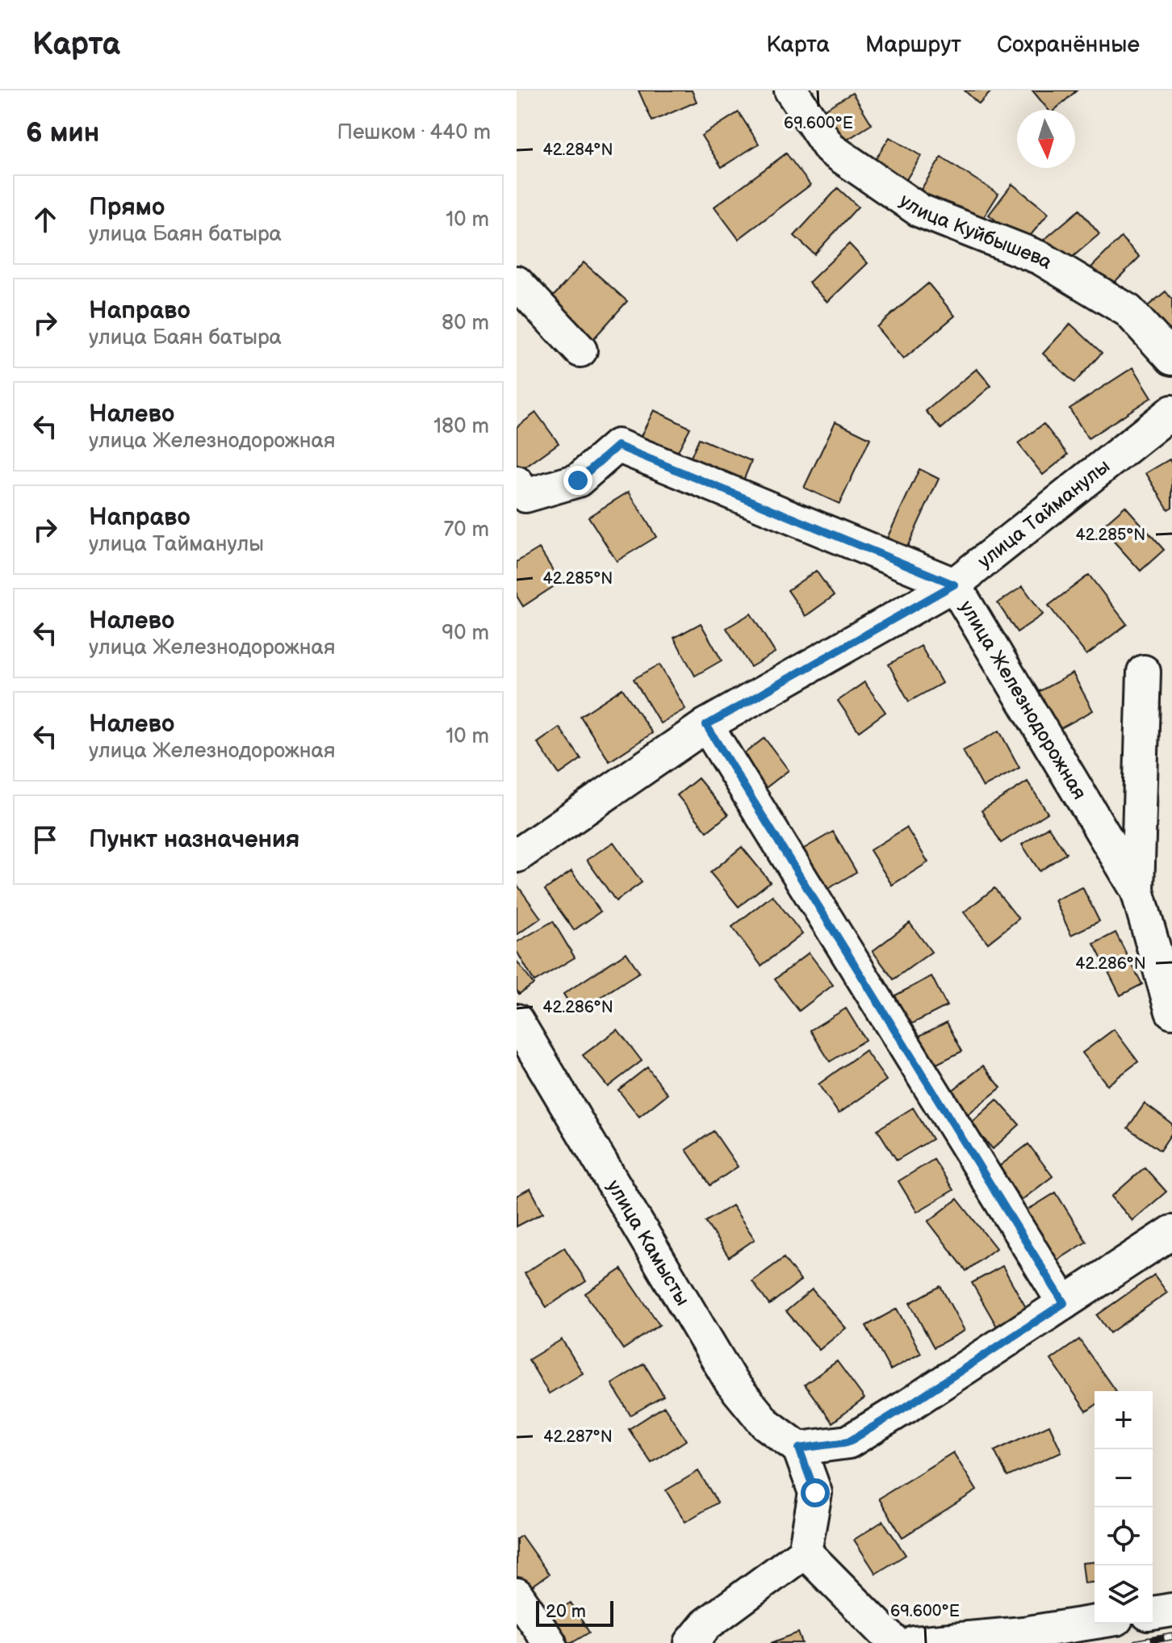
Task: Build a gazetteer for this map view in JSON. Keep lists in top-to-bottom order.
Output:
{
  "streets": {
    "street": [
      "улица Куйбышева",
      "улица Тайманулы",
      "улица Железнодорожная",
      "улица Камысты"
    ]
  },
  "crossings": [
    ["улица Тайманулы", "улица Железнодорожная"]
  ],
  "scale_bar": "20 m",
  "north": "bottom",
  "page": {
    "header": "Карта",
    "nav": ["Карта", "Маршрут", "Сохранённые"],
    "heading": ["6 мин", "Пешком · 440 m"],
    "list": [
      ["Прямо", "улица Баян батыра", "10 m"],
      ["Направо", "улица Баян батыра", "80 m"],
      ["Налево", "улица Железнодорожная", "180 m"],
      ["Направо", "улица Тайманулы", "70 m"],
      ["Налево", "улица Железнодорожная", "90 m"],
      ["Налево", "улица Железнодорожная", "10 m"],
      "Пункт назначения"
    ],
    "map_buttons": ["+", "−"],
    "scale": "20 m"
  },
  "coordinates": [
    "69.600°E",
    "42.284°N",
    "42.285°N",
    "42.286°N",
    "42.287°N"
  ]
}
